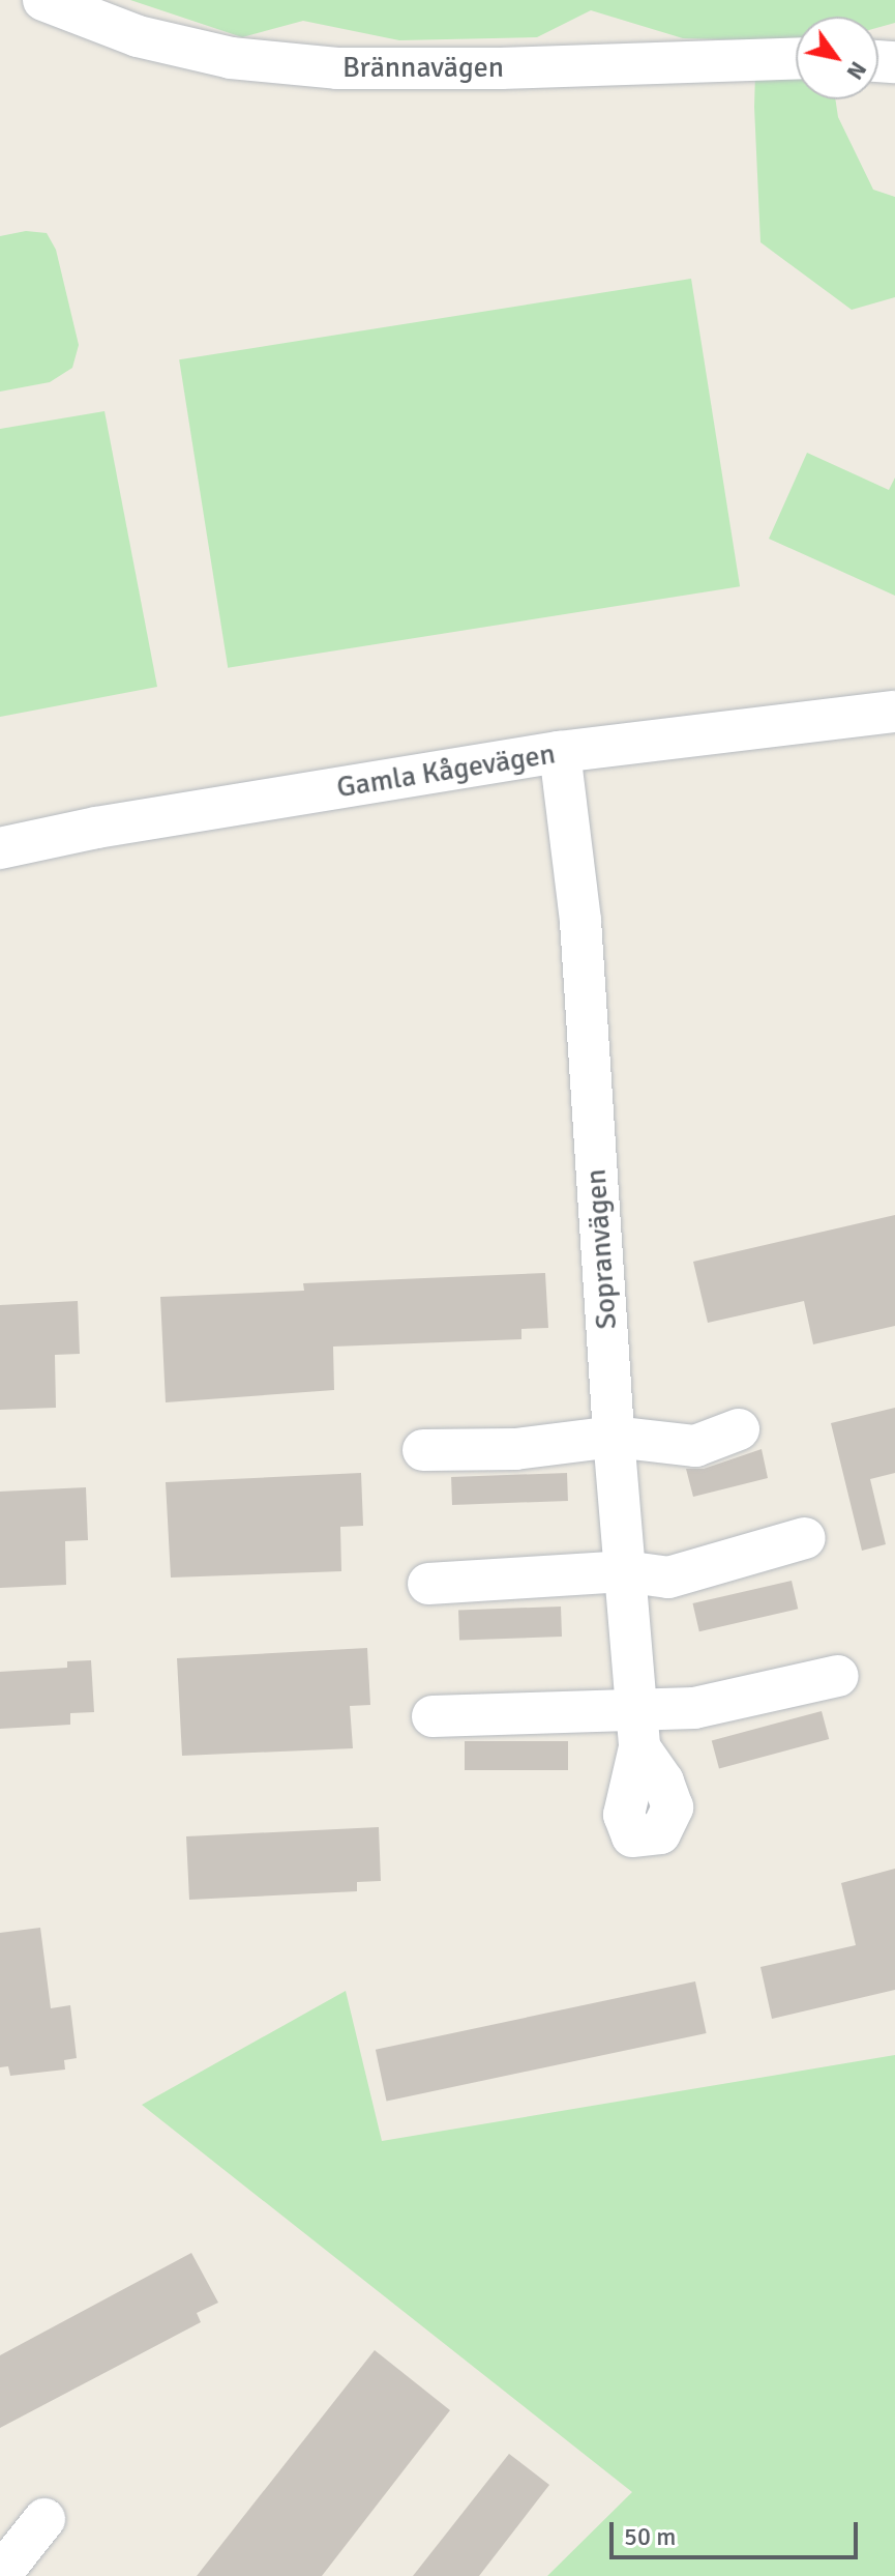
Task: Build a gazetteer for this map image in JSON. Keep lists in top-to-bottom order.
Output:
{
  "streets": {
    "street": ["Brännavägen", "Gamla Kågevägen", "Sopranvägen"]
  },
  "crossings": [
    ["Gamla Kågevägen", "Sopranvägen"]
  ],
  "scale_bar": "50 m",
  "north": "bottom right"
}
